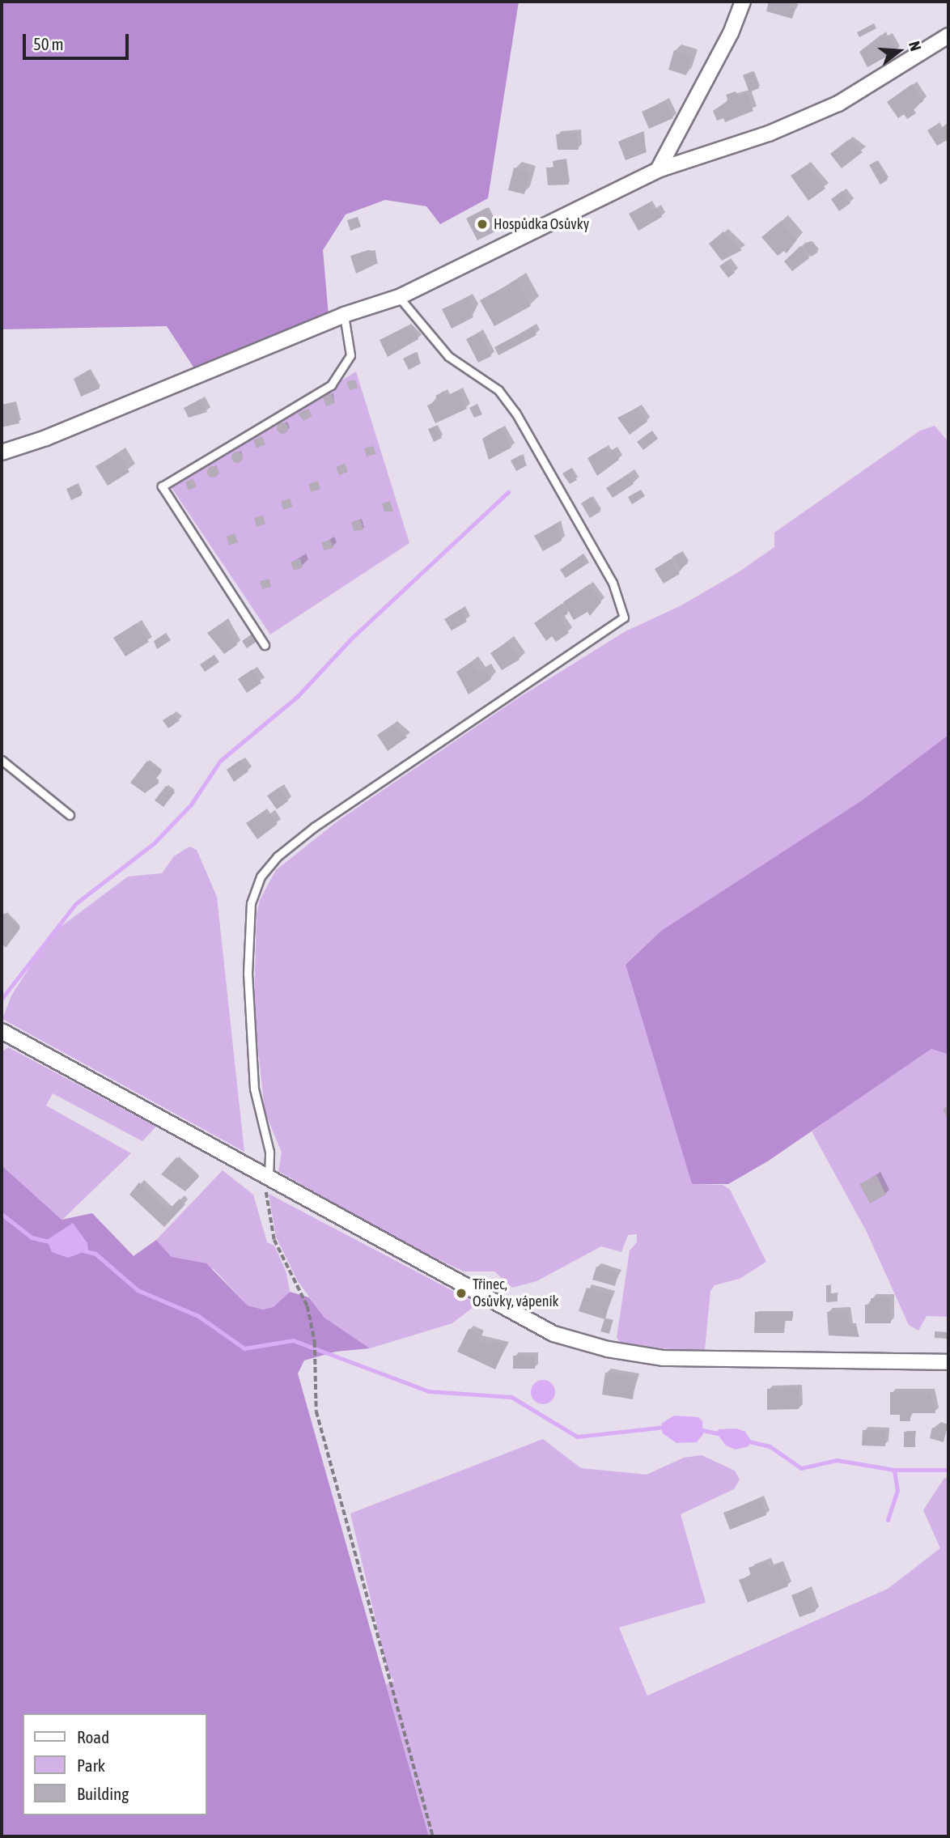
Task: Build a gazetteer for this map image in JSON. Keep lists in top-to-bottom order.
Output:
{
  "places": ["Hospůdka Osůvky", "Třinec, Osůvky, vápeník"],
  "legend": ["Road", "Park", "Building"],
  "scale_bar": "50 m",
  "north": "right"
}
